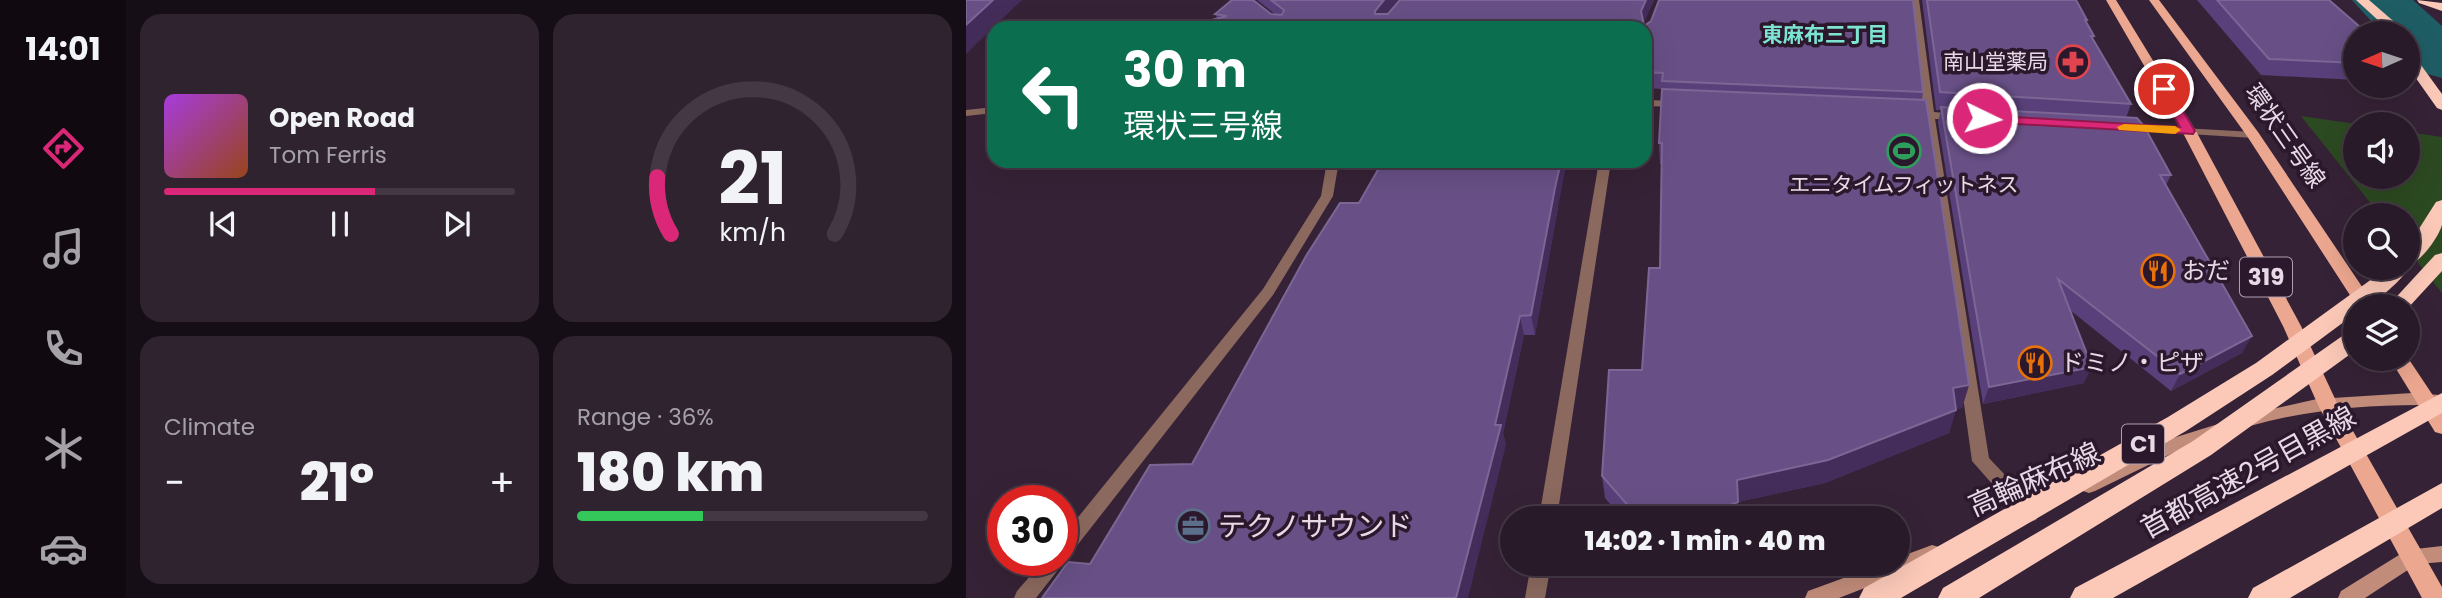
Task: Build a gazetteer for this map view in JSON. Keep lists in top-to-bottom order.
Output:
{
  "streets": {
    "highway": ["C1", "首都高速2号目黒線"],
    "main road": ["環状三号線", "319", "高輪麻布線"]
  },
  "crossings": [
    ["319", "高輪麻布線"],
    ["首都高速2号目黒線", "高輪麻布線"]
  ],
  "districts": ["東麻布三丁目"],
  "places": {
    "pharmacy": ["南山堂薬局"],
    "sports": ["エニタイムフィットネス"],
    "restaurant": ["おだ", "ドミノ・ピザ"],
    "office": ["テクノサウンド"]
  },
  "north": "left",
  "page": {
    "tabs": "14:01",
    "turn": ["30 m", "環状三号線"],
    "song": ["Open Road", "Tom Ferris"],
    "tile": [
      "Climate",
      ["Range · 36%", "180 km"]
    ],
    "heat": ["−", "21°", "+"],
    "limit": "30",
    "trip": "14:02 · 1 min · 40 m",
    "gauge": ["21", "km/h"]
  }
}
